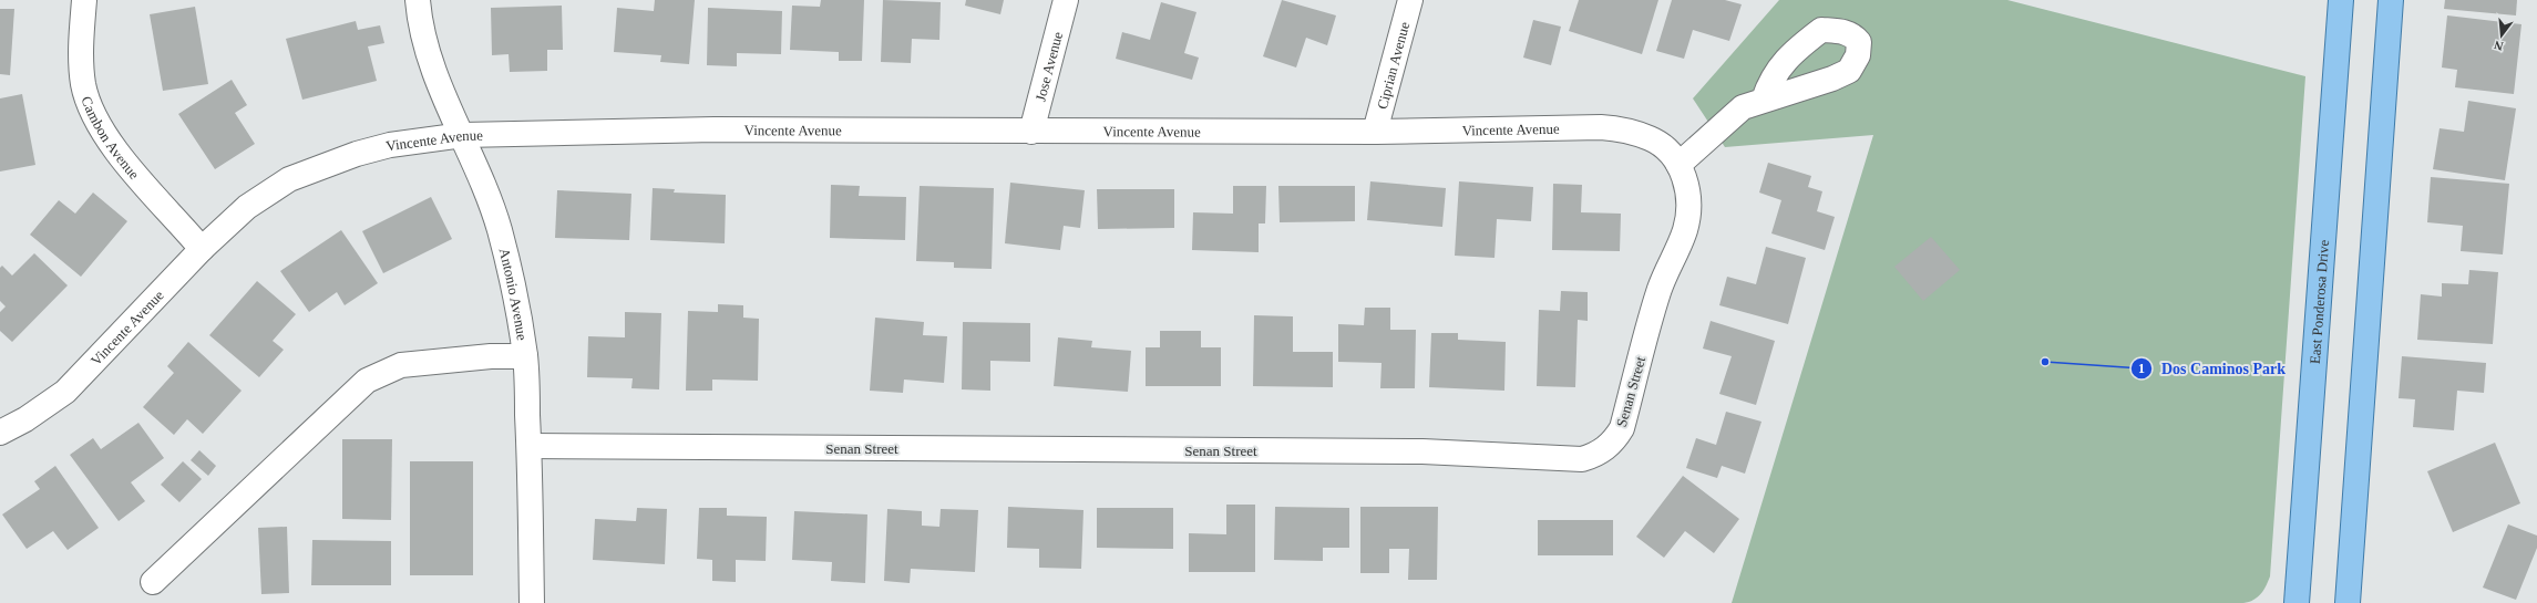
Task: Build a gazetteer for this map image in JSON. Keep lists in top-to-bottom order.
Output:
{
  "streets": {
    "main road": ["East Ponderosa Drive"],
    "street": [
      "Ciprian Avenue",
      "Jose Avenue",
      "Vincente Avenue",
      "Cambon Avenue",
      "Antonio Avenue",
      "Senan Street"
    ]
  },
  "crossings": [
    ["Ciprian Avenue", "Vincente Avenue"],
    ["Jose Avenue", "Vincente Avenue"],
    ["Vincente Avenue", "Cambon Avenue"],
    ["Vincente Avenue", "Antonio Avenue"],
    ["Vincente Avenue", "Senan Street"],
    ["Antonio Avenue", "Senan Street"]
  ],
  "places": ["Dos Caminos Park"],
  "north": "bottom"
}
